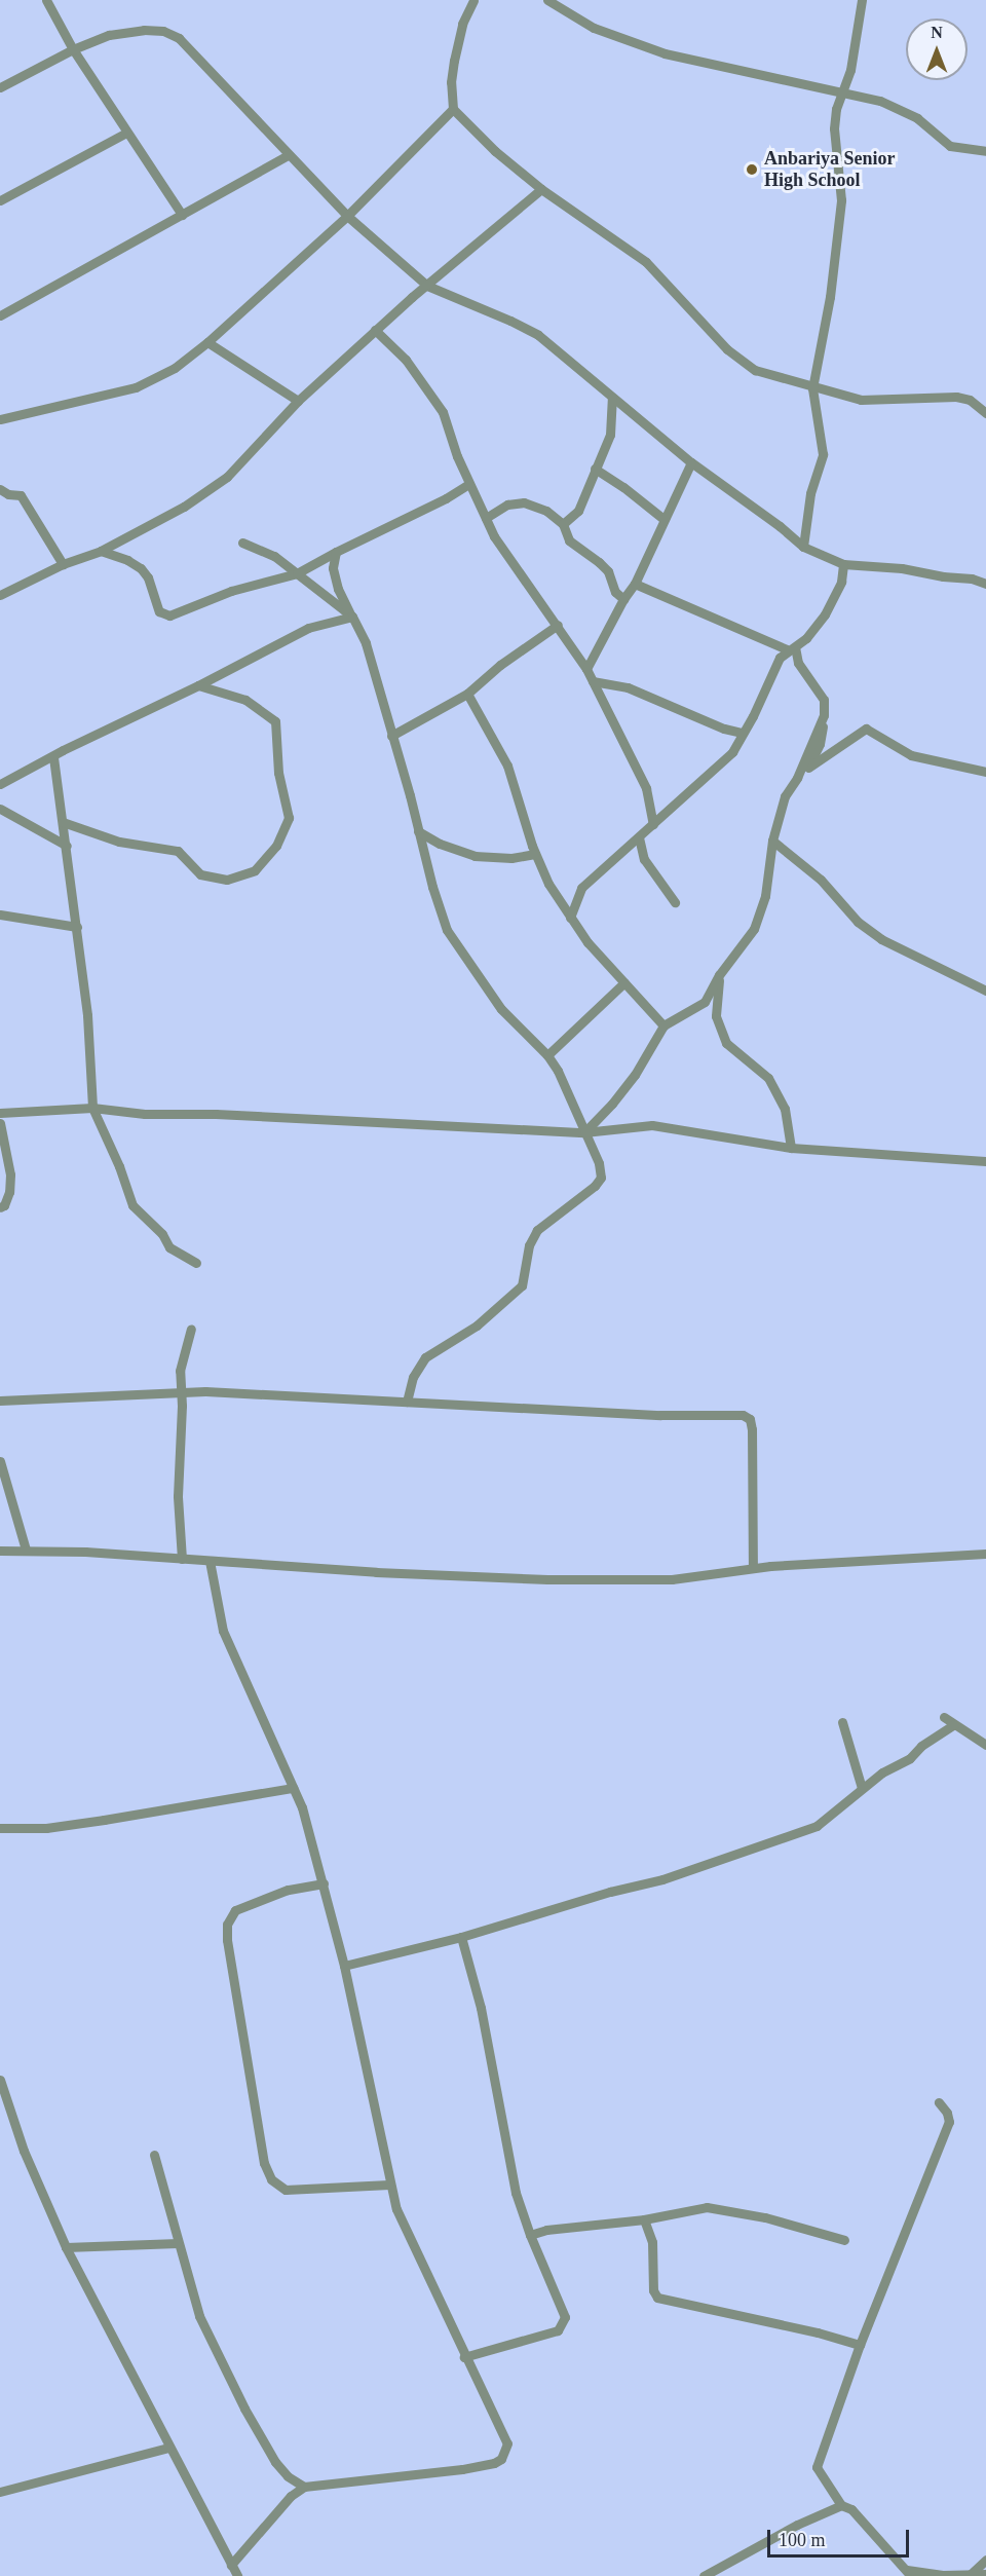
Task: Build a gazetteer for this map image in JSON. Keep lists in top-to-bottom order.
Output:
{
  "places": ["Anbariya Senior High School"],
  "scale_bar": "100 m",
  "north": "top"
}
